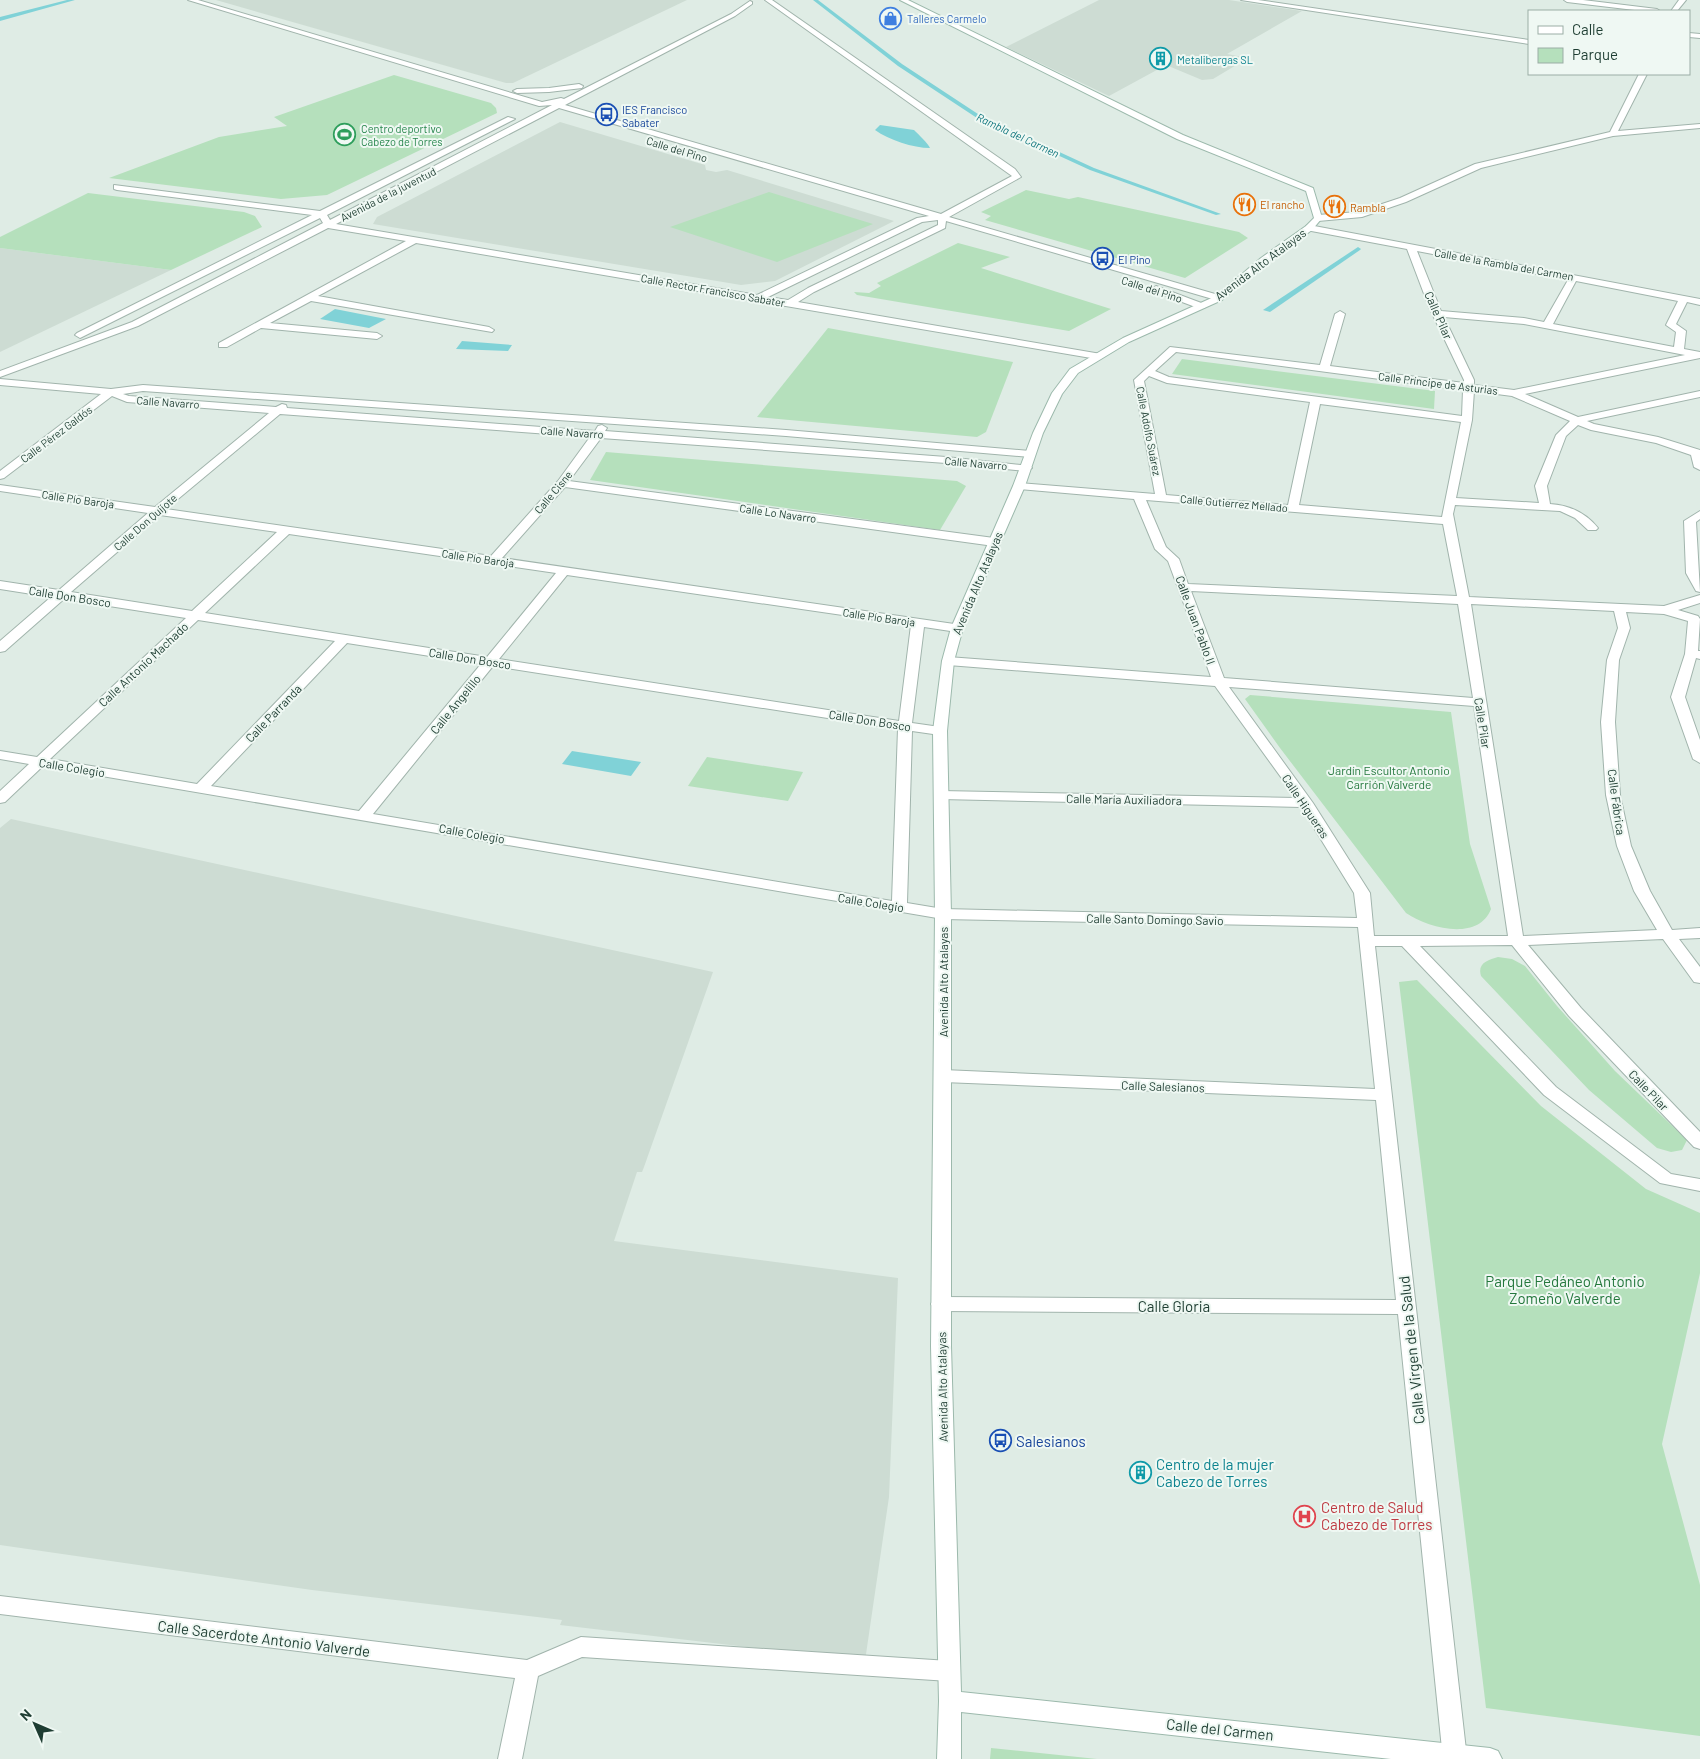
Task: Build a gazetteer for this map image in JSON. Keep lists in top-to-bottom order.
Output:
{
  "streets": {
    "street": [
      "Calle del Pino",
      "Avenida de la juventud",
      "Avenida Alto Atalayas",
      "Calle de la Rambla del Carmen",
      "Calle Rector Francisco Sabater",
      "Calle Pilar",
      "Calle Príncipe de Asturias",
      "Calle Navarro",
      "Calle Adolfo Suárez",
      "Calle Pérez Galdós",
      "Calle Cisne",
      "Calle Pío Baroja",
      "Calle Gutierrez Mellado",
      "Calle Lo Navarro",
      "Calle Don Quijote",
      "Calle Don Bosco",
      "Calle Juan Pablo II",
      "Calle Antonio Machado",
      "Calle Angelillo",
      "Calle Parranda",
      "Calle Colegio",
      "Calle María Auxiliadora",
      "Calle Fábrica",
      "Calle Higueras",
      "Calle Santo Domingo Savio",
      "Calle Salesianos",
      "Calle Gloria",
      "Calle Virgen de la Salud",
      "Calle Sacerdote Antonio Valverde",
      "Calle del Carmen"
    ]
  },
  "crossings": [
    ["Calle del Pino", "Avenida de la juventud"],
    ["Calle del Pino", "Avenida Alto Atalayas"],
    ["Avenida de la juventud", "Calle Rector Francisco Sabater"],
    ["Avenida Alto Atalayas", "Calle de la Rambla del Carmen"],
    ["Avenida Alto Atalayas", "Calle Rector Francisco Sabater"],
    ["Avenida Alto Atalayas", "Calle Navarro"],
    ["Avenida Alto Atalayas", "Calle Pío Baroja"],
    ["Avenida Alto Atalayas", "Calle Gutierrez Mellado"],
    ["Avenida Alto Atalayas", "Calle Lo Navarro"],
    ["Avenida Alto Atalayas", "Calle Don Bosco"],
    ["Avenida Alto Atalayas", "Calle Colegio"],
    ["Avenida Alto Atalayas", "Calle María Auxiliadora"],
    ["Avenida Alto Atalayas", "Calle Santo Domingo Savio"],
    ["Avenida Alto Atalayas", "Calle Salesianos"],
    ["Avenida Alto Atalayas", "Calle Gloria"],
    ["Avenida Alto Atalayas", "Calle del Carmen"],
    ["Calle de la Rambla del Carmen", "Calle Pilar"],
    ["Calle Pilar", "Calle Príncipe de Asturias"],
    ["Calle Pilar", "Calle Gutierrez Mellado"],
    ["Calle Pilar", "Calle Santo Domingo Savio"],
    ["Calle Príncipe de Asturias", "Calle Adolfo Suárez"],
    ["Calle Navarro", "Calle Pérez Galdós"],
    ["Calle Navarro", "Calle Cisne"],
    ["Calle Navarro", "Calle Don Quijote"],
    ["Calle Adolfo Suárez", "Calle Gutierrez Mellado"],
    ["Calle Cisne", "Calle Pío Baroja"],
    ["Calle Cisne", "Calle Lo Navarro"],
    ["Calle Pío Baroja", "Calle Don Quijote"],
    ["Calle Pío Baroja", "Calle Antonio Machado"],
    ["Calle Pío Baroja", "Calle Angelillo"],
    ["Calle Gutierrez Mellado", "Calle Juan Pablo II"],
    ["Calle Don Quijote", "Calle Don Bosco"],
    ["Calle Don Bosco", "Calle Antonio Machado"],
    ["Calle Don Bosco", "Calle Angelillo"],
    ["Calle Don Bosco", "Calle Parranda"],
    ["Calle Juan Pablo II", "Calle Higueras"],
    ["Calle Antonio Machado", "Calle Colegio"],
    ["Calle Angelillo", "Calle Colegio"],
    ["Calle Parranda", "Calle Colegio"],
    ["Calle Colegio", "Calle Santo Domingo Savio"],
    ["Calle María Auxiliadora", "Calle Higueras"],
    ["Calle Fábrica", "Calle Santo Domingo Savio"],
    ["Calle Higueras", "Calle Santo Domingo Savio"],
    ["Calle Higueras", "Calle Virgen de la Salud"],
    ["Calle Santo Domingo Savio", "Calle Virgen de la Salud"],
    ["Calle Salesianos", "Calle Virgen de la Salud"],
    ["Calle Gloria", "Calle Virgen de la Salud"],
    ["Calle Virgen de la Salud", "Calle del Carmen"]
  ],
  "water": ["Rambla del Carmen"],
  "parks": ["Jardín Escultor Antonio Carrión Valverde", "Parque Pedáneo Antonio Zomeño Valverde"],
  "places": {
    "shop": ["Talleres Carmelo"],
    "building": ["Metalibergas SL", "Centro de la mujer Cabezo de Torres"],
    "bus stop": ["IES Francisco Sabater", "El Pino", "Salesianos"],
    "sports": ["Centro deportivo Cabezo de Torres"],
    "restaurant": ["El rancho", "Rambla"],
    "hospital": ["Centro de Salud Cabezo de Torres"]
  },
  "legend": ["Calle", "Parque"],
  "north": "top left"
}
